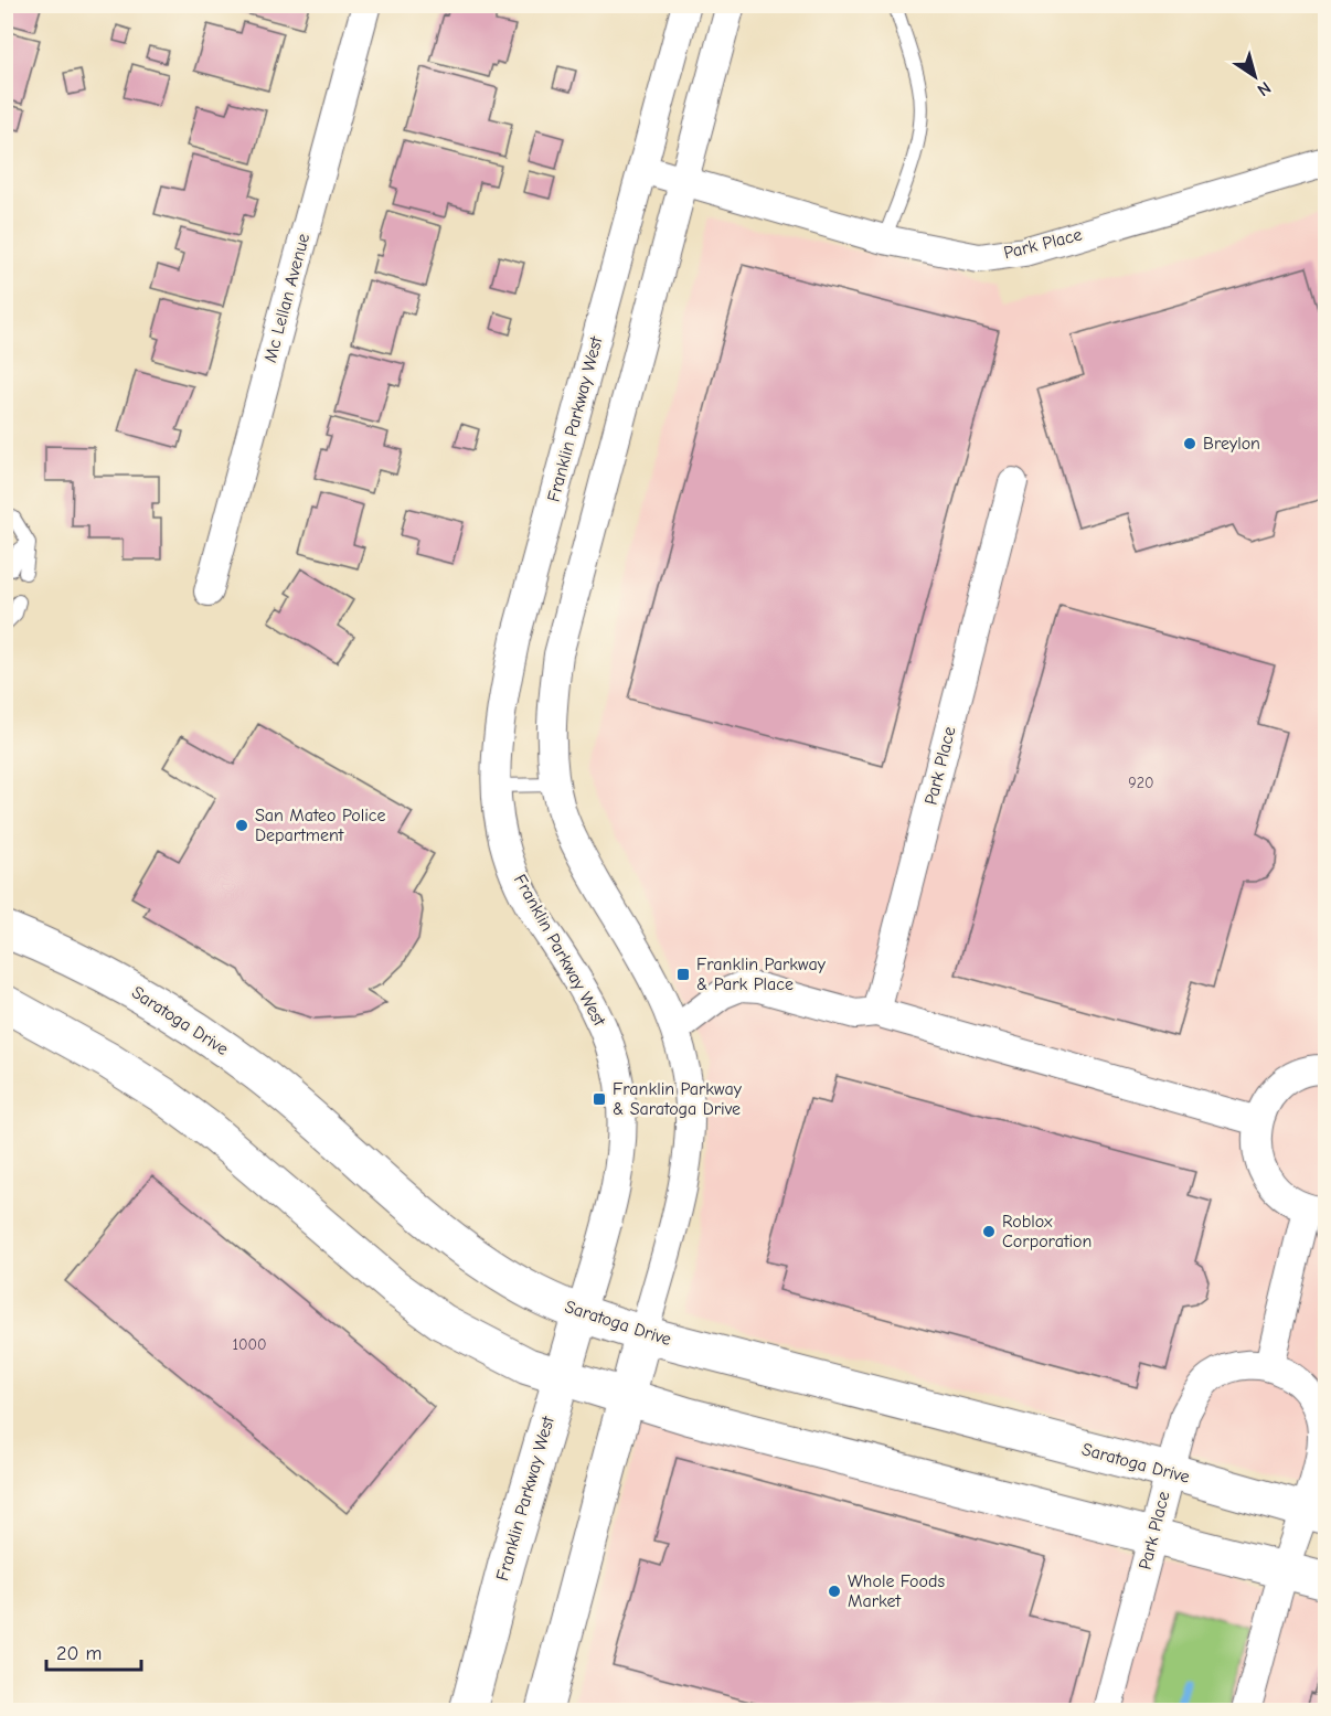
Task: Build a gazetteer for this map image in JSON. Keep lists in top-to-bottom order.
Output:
{
  "streets": {
    "main road": ["Franklin Parkway West", "Saratoga Drive"],
    "street": ["Park Place", "Mc Lellan Avenue"]
  },
  "crossings": [
    ["Park Place", "Franklin Parkway West"],
    ["Park Place", "Saratoga Drive"],
    ["Franklin Parkway West", "Saratoga Drive"]
  ],
  "places": {
    "other": [
      "Breylon",
      "San Mateo Police Department",
      "Roblox Corporation",
      "Whole Foods Market"
    ],
    "transit": ["Franklin Parkway & Park Place", "Franklin Parkway & Saratoga Drive"]
  },
  "house_numbers": ["920", "1000"],
  "scale_bar": "20 m",
  "north": "bottom right"
}
